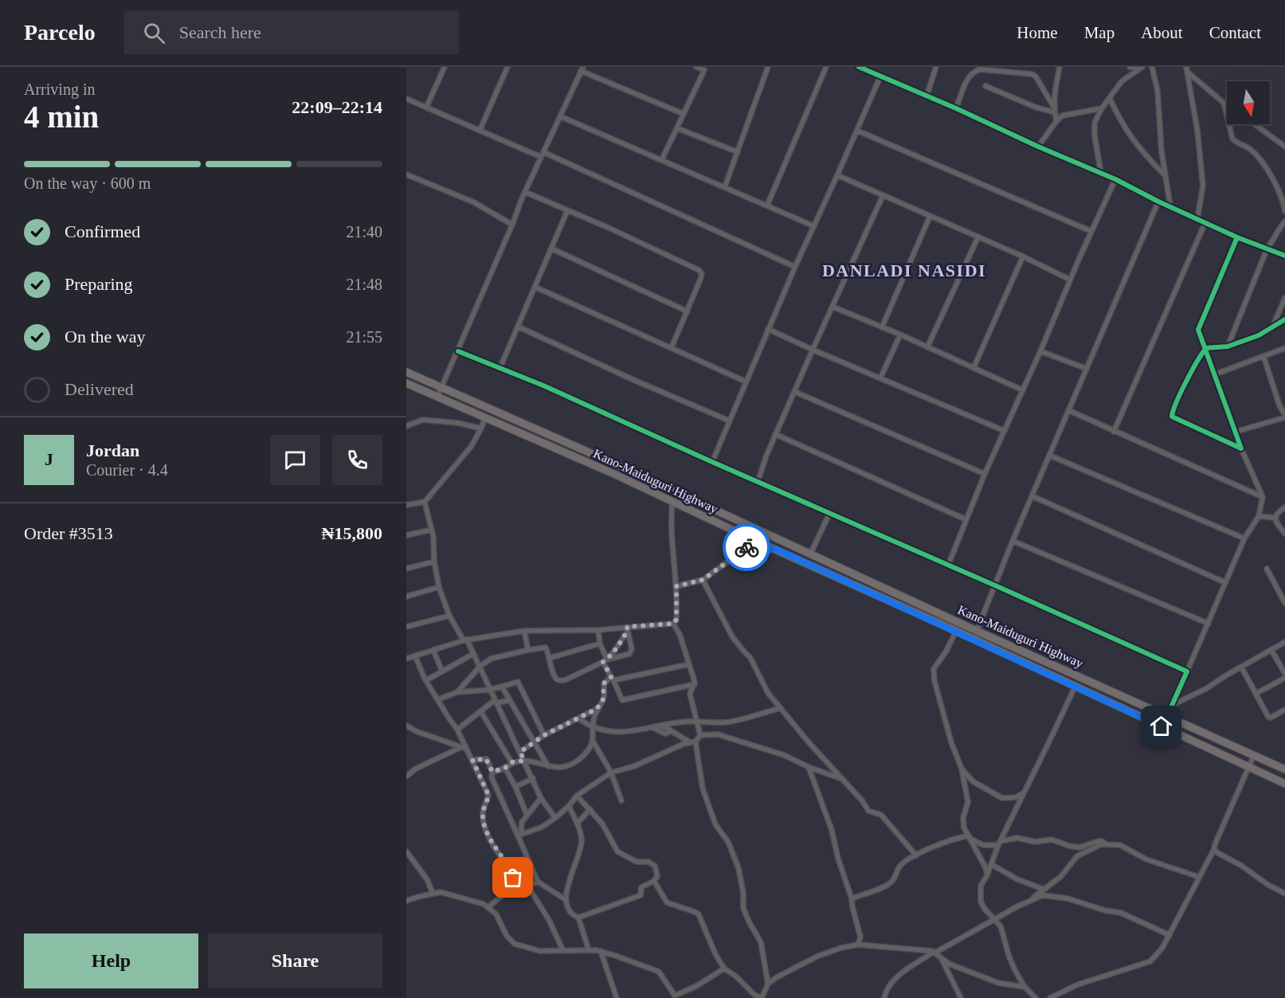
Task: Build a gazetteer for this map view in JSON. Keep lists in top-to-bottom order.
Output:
{
  "streets": {
    "highway": ["Kano-Maiduguri Highway"]
  },
  "districts": ["DANLADI NASIDI"],
  "north": "bottom",
  "page": {
    "header": "Parcelo",
    "search": "Search here",
    "nav": [
      "Home",
      "Map",
      "About",
      "Contact"
    ],
    "heading": ["4 min", "Arriving in", "22:09–22:14"],
    "panel": [
      "Jordan",
      "Courier · 4.4",
      "Order #3513",
      "₦15,800"
    ],
    "bar": "On the way · 600 m",
    "list": [
      ["Confirmed", "21:40"],
      ["Preparing", "21:48"],
      ["On the way", "21:55"],
      "Delivered"
    ],
    "round": "J",
    "buttons": ["Help", "Share"]
  }
}
